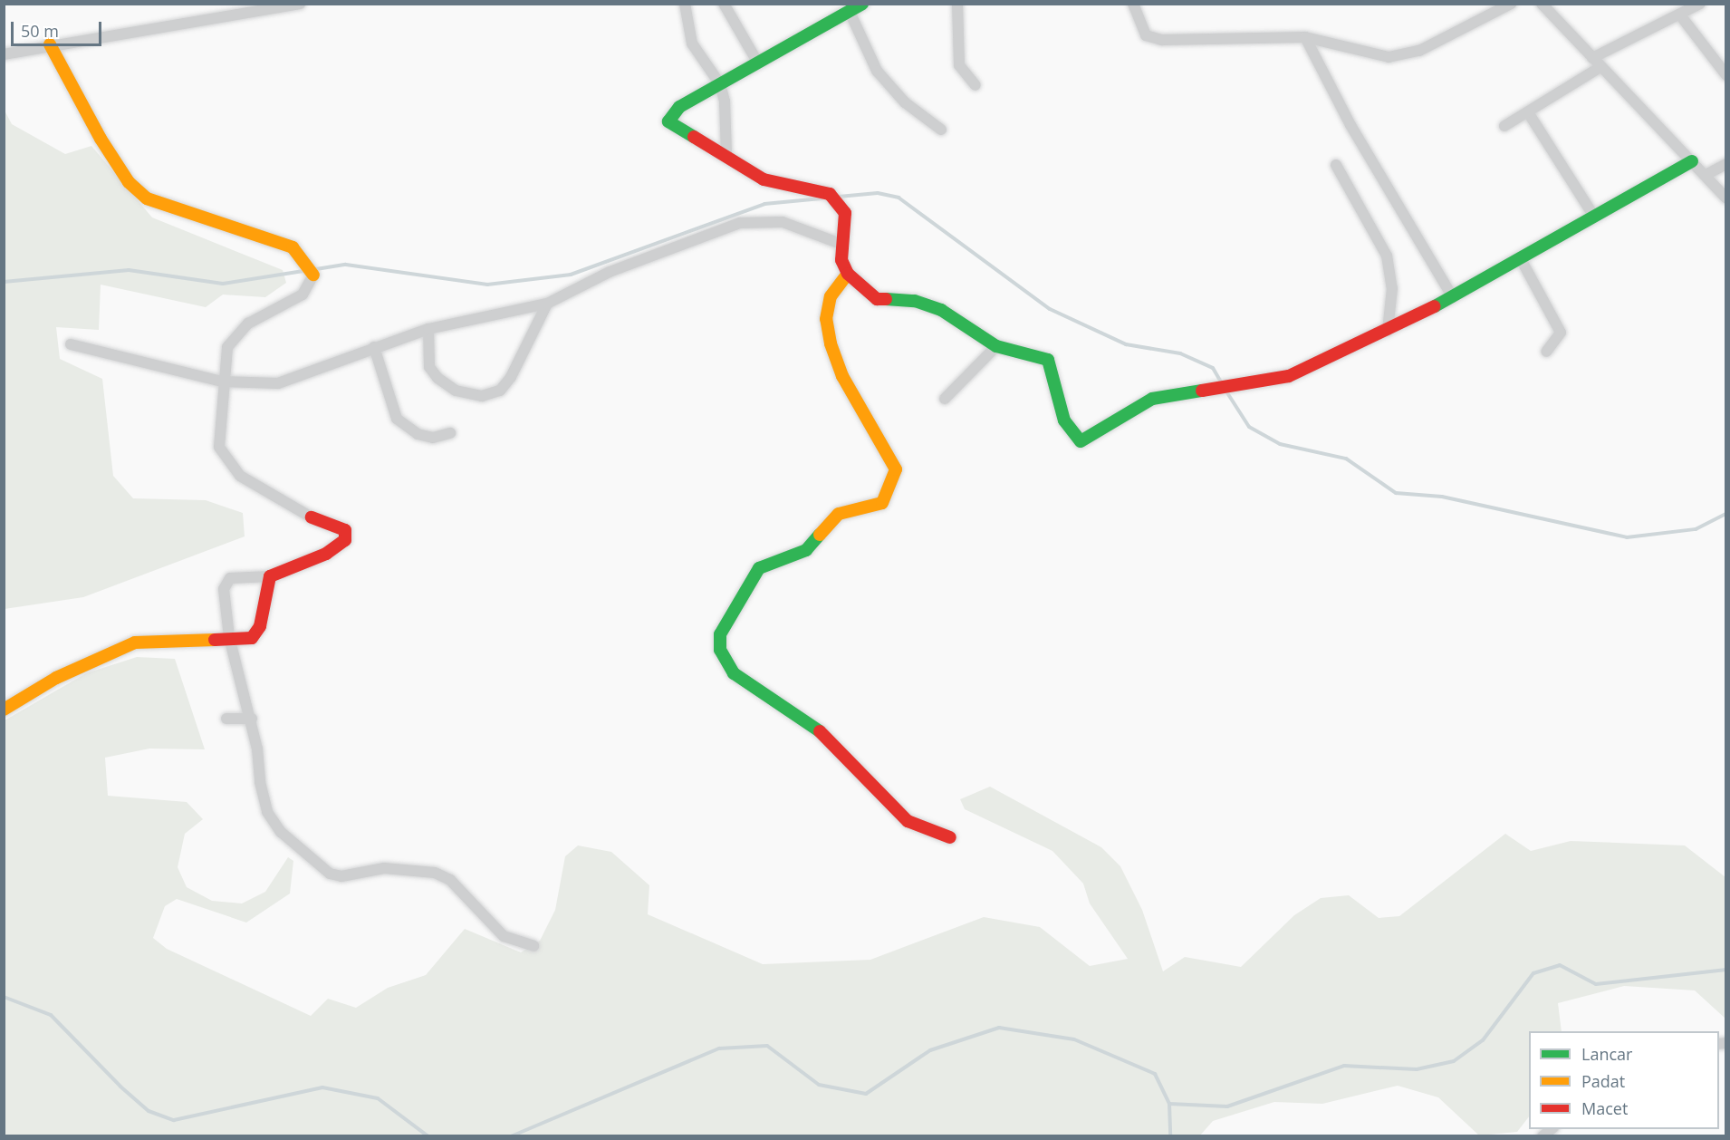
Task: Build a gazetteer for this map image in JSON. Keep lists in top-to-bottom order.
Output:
{
  "legend": ["Lancar", "Padat", "Macet"],
  "scale_bar": "50 m"
}
